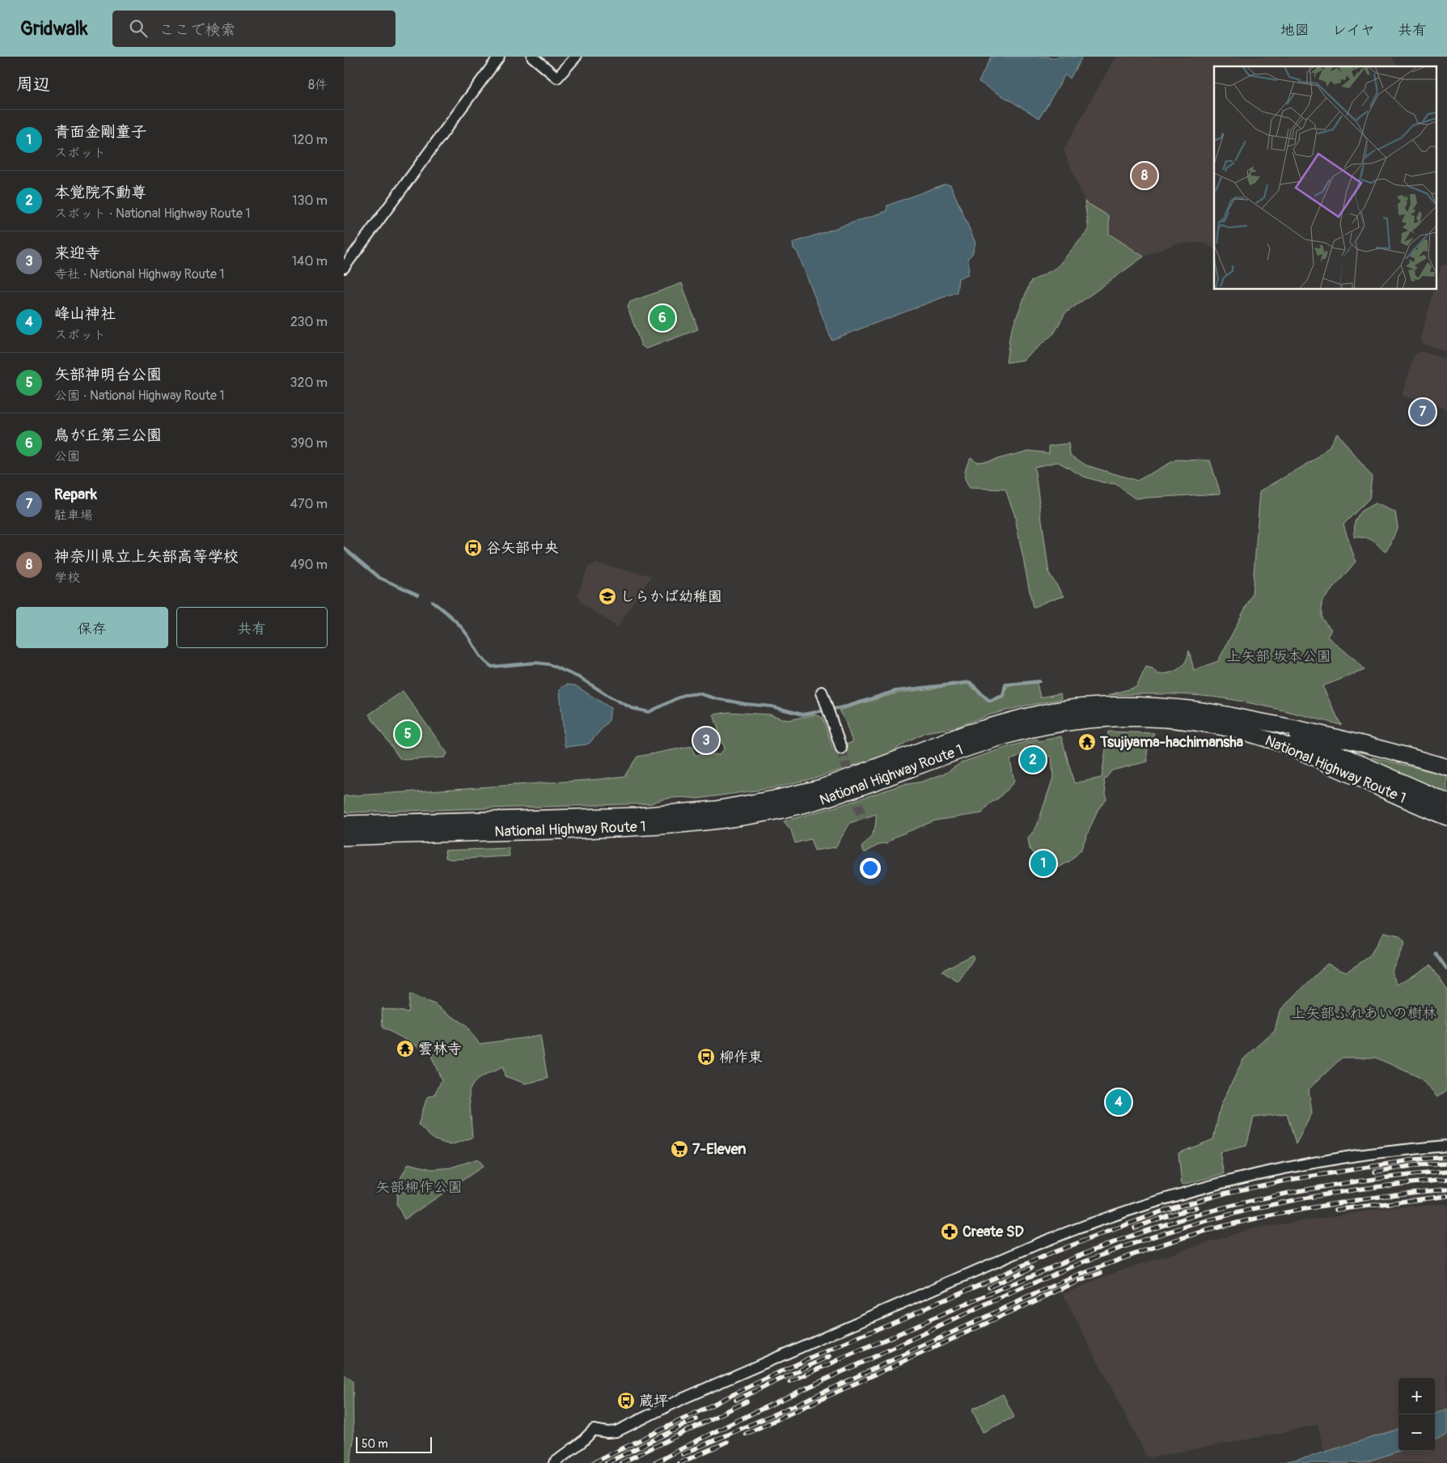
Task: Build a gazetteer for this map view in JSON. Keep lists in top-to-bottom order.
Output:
{
  "streets": {
    "highway": ["National Highway Route 1"]
  },
  "parks": ["上矢部 坂本公園", "上矢部ふれあいの樹林", "矢部柳作公園"],
  "places": {
    "bus stop": ["谷矢部中央", "柳作東", "蔵坪"],
    "school or university": ["しらかば幼稚園"],
    "temple": ["Tsujiyama-hachimansha", "雲林寺"],
    "supermarket": ["7-Eleven"],
    "pharmacy": ["Create SD"]
  },
  "scale_bar": "50 m",
  "page": {
    "header": "Gridwalk",
    "search": "ここで検索",
    "nav": ["地図", "レイヤ", "共有"],
    "heading": ["周辺", "8件"],
    "list": [
      {
        "mark": "1",
        "name": "青面金剛童子",
        "note": "スポット",
        "value": "120 m"
      },
      {
        "mark": "2",
        "name": "本覚院不動尊",
        "note": "スポット · National Highway Route 1",
        "value": "130 m"
      },
      {
        "mark": "3",
        "name": "来迎寺",
        "note": "寺社 · National Highway Route 1",
        "value": "140 m"
      },
      {
        "mark": "4",
        "name": "峰山神社",
        "note": "スポット",
        "value": "230 m"
      },
      {
        "mark": "5",
        "name": "矢部神明台公園",
        "note": "公園 · National Highway Route 1",
        "value": "320 m"
      },
      {
        "mark": "6",
        "name": "鳥が丘第三公園",
        "note": "公園",
        "value": "390 m"
      },
      {
        "mark": "7",
        "name": "Repark",
        "note": "駐車場",
        "value": "470 m"
      },
      {
        "mark": "8",
        "name": "神奈川県立上矢部高等学校",
        "note": "学校",
        "value": "490 m"
      }
    ],
    "pins": [
      "8",
      "6",
      "7",
      "5",
      "3",
      "2",
      "1",
      "4"
    ],
    "buttons": ["保存", "共有"],
    "map_buttons": ["+", "−"],
    "scale": "50 m"
  }
}
